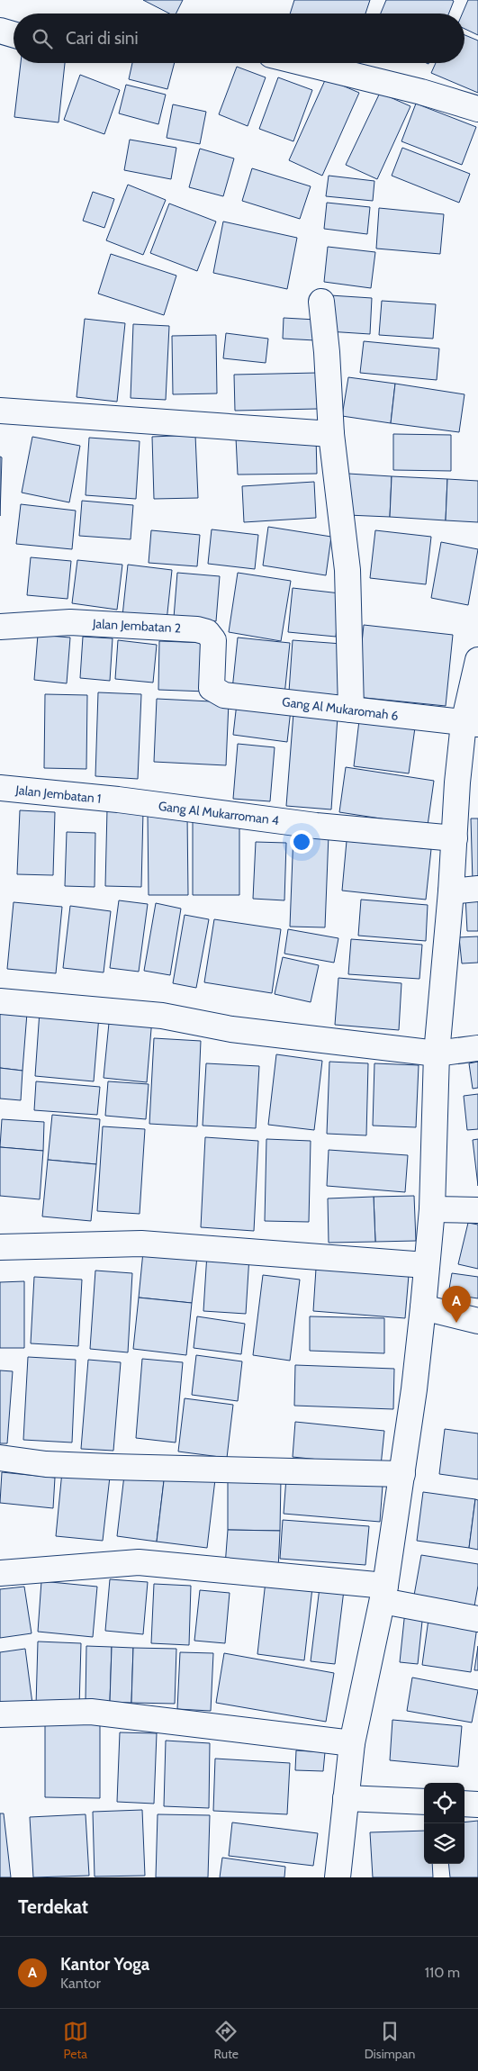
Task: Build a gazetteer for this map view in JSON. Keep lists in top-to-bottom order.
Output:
{
  "streets": {
    "street": [
      "Jalan Jembatan 2",
      "Gang Al Mukaromah 6",
      "Jalan Jembatan 1",
      "Gang Al Mukarroman 4"
    ]
  },
  "crossings": [
    ["Jalan Jembatan 2", "Gang Al Mukaromah 6"],
    ["Jalan Jembatan 1", "Gang Al Mukarroman 4"]
  ],
  "page": {
    "search": "Cari di sini",
    "pins": "A",
    "heading": "Terdekat",
    "list": [
      {
        "mark": "A",
        "name": "Kantor Yoga",
        "note": "Kantor",
        "value": "110 m"
      }
    ],
    "nav": ["Peta", "Rute", "Disimpan"]
  }
}
